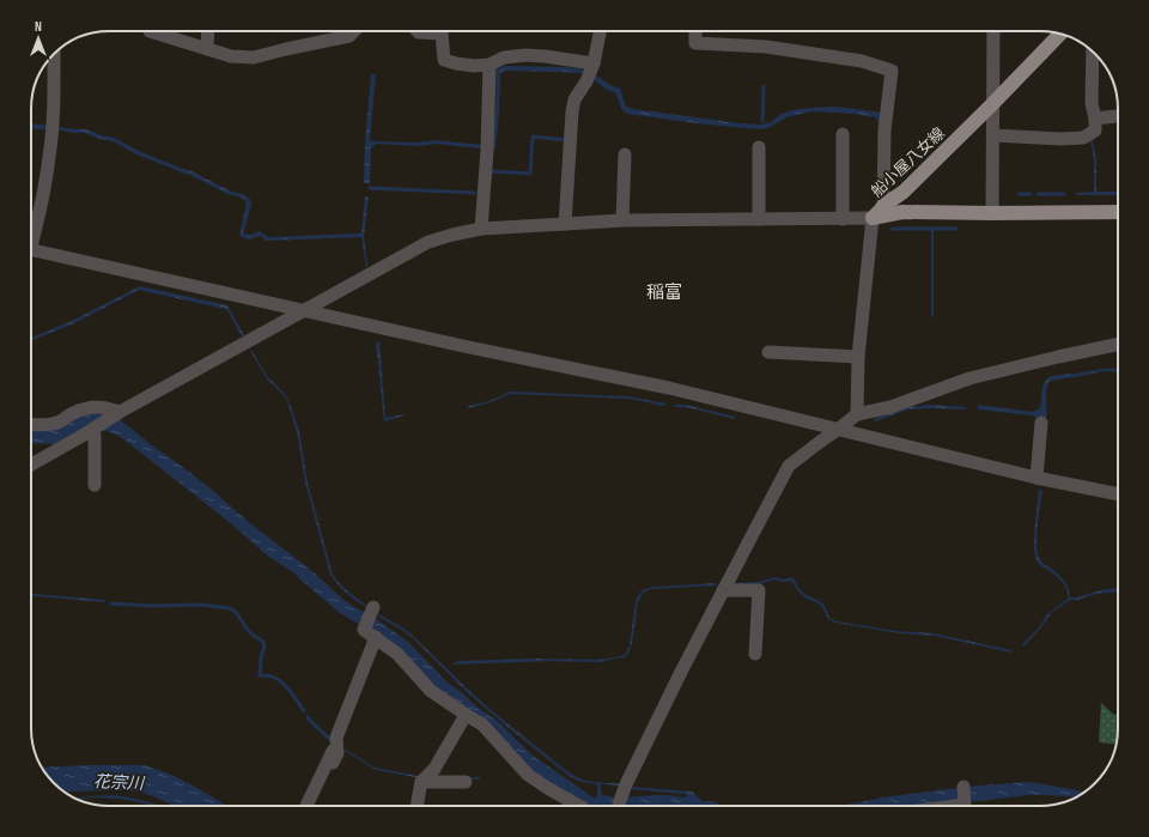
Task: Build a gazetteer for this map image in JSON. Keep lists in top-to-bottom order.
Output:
{
  "streets": {
    "main road": ["船小屋八女線"]
  },
  "districts": ["稲富"],
  "water": ["花宗川"],
  "north": "top"
}
